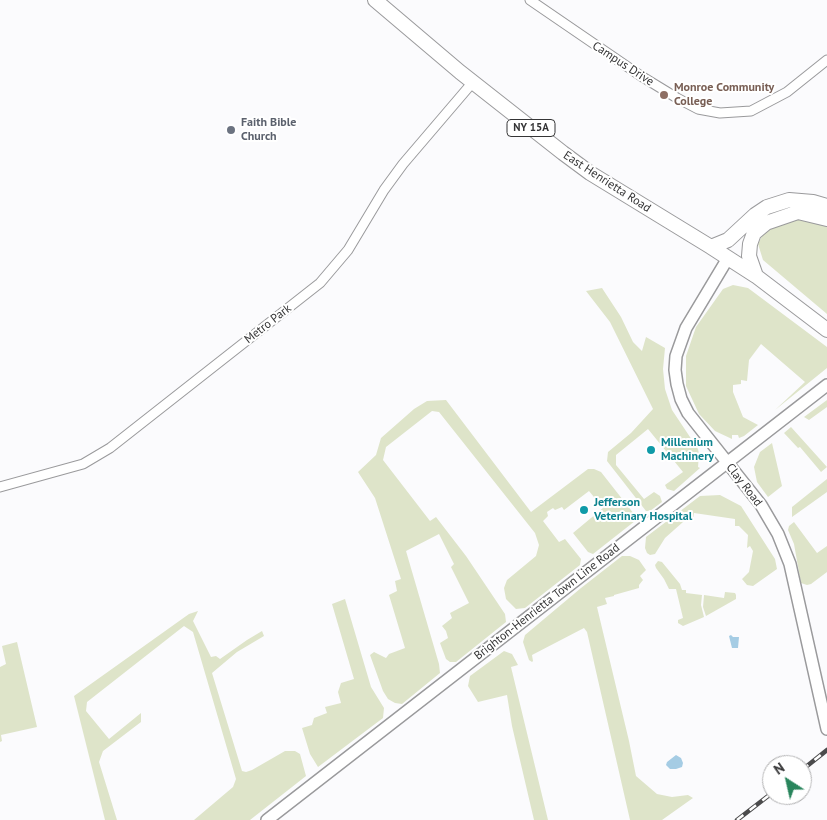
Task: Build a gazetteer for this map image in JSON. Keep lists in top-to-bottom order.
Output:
{
  "streets": {
    "main road": ["NY 15A", "East Henrietta Road"],
    "street": [
      "Campus Drive",
      "Metro Park",
      "Clay Road",
      "Brighton-Henrietta Town Line Road"
    ]
  },
  "crossings": [
    ["East Henrietta Road", "Metro Park"],
    ["East Henrietta Road", "Clay Road"],
    ["Clay Road", "Brighton-Henrietta Town Line Road"]
  ],
  "places": [
    "Monroe Community College",
    "Faith Bible Church",
    "Millenium Machinery",
    "Jefferson Veterinary Hospital"
  ],
  "north": "top left"
}
